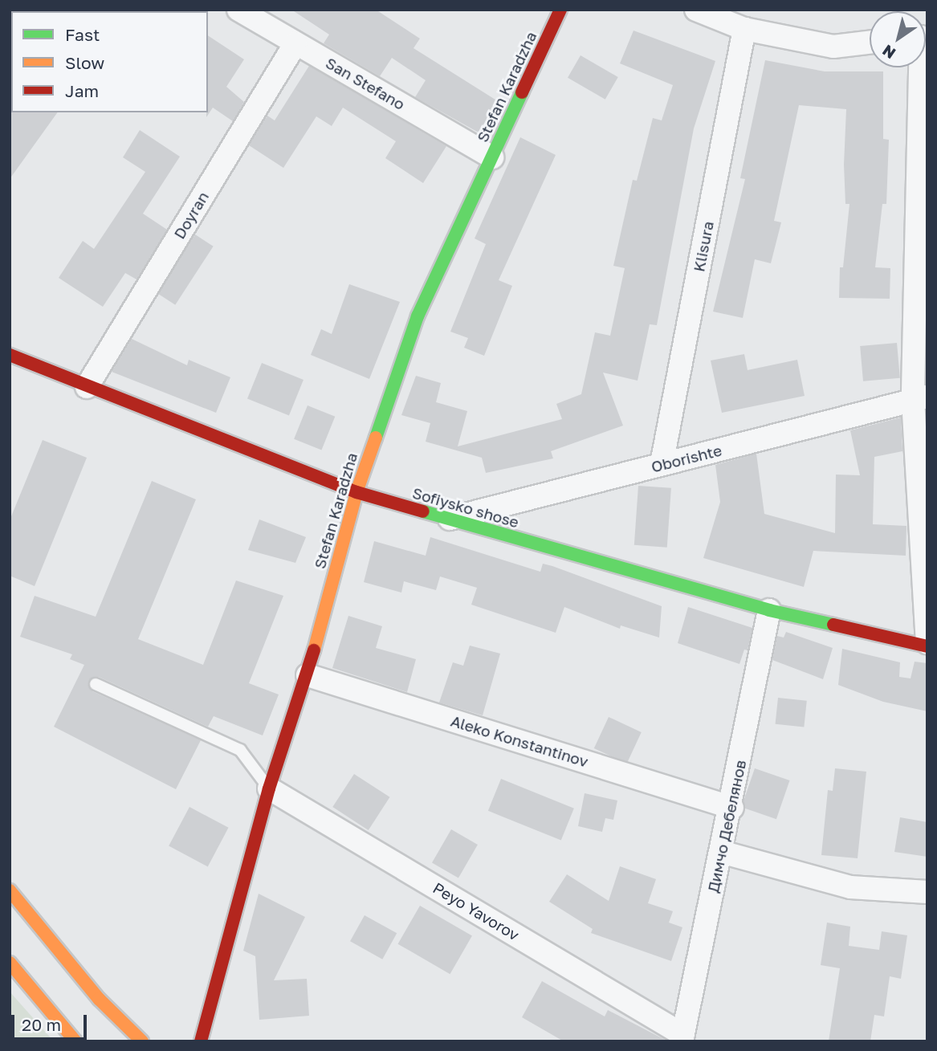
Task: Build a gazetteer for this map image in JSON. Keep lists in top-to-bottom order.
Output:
{
  "streets": {
    "main road": ["Stefan Karadzha", "Sofiysko shose"],
    "street": [
      "San Stefano",
      "Doyran",
      "Klisura",
      "Oborishte",
      "Aleko Konstantinov",
      "Димчо Дебелянов",
      "Peyo Yavorov"
    ]
  },
  "crossings": [
    ["San Stefano", "Stefan Karadzha"],
    ["San Stefano", "Doyran"],
    ["Stefan Karadzha", "Sofiysko shose"],
    ["Stefan Karadzha", "Aleko Konstantinov"],
    ["Stefan Karadzha", "Peyo Yavorov"],
    ["Doyran", "Sofiysko shose"],
    ["Klisura", "Oborishte"],
    ["Oborishte", "Sofiysko shose"],
    ["Sofiysko shose", "Димчо Дебелянов"],
    ["Aleko Konstantinov", "Димчо Дебелянов"],
    ["Димчо Дебелянов", "Peyo Yavorov"]
  ],
  "legend": ["Fast", "Slow", "Jam"],
  "scale_bar": "20 m",
  "north": "bottom left"
}
